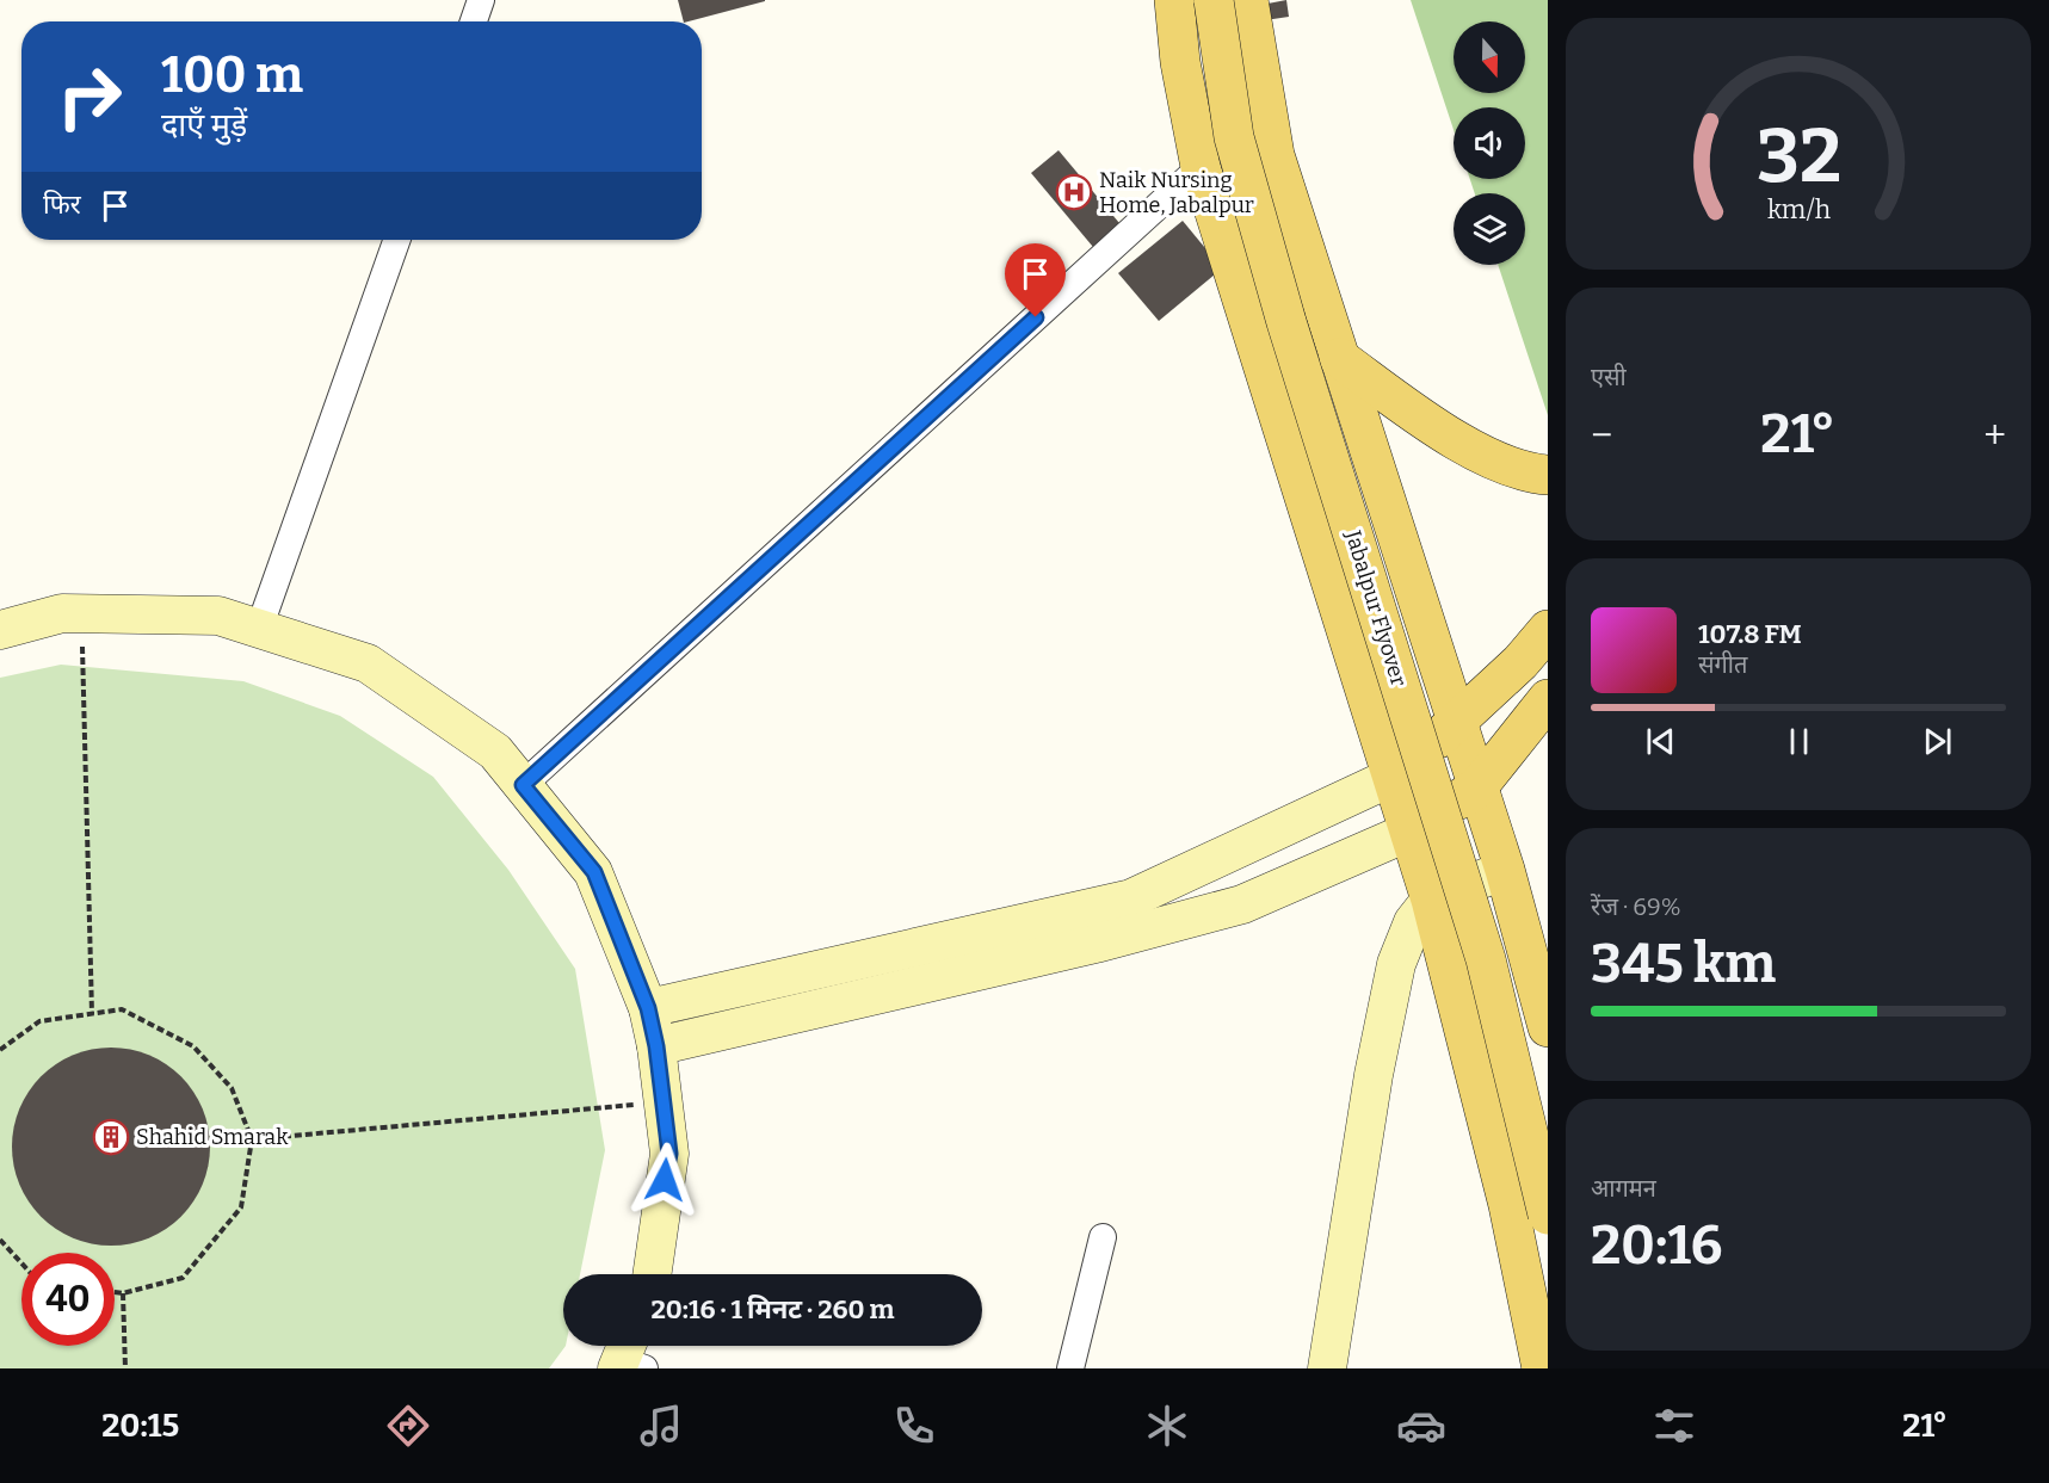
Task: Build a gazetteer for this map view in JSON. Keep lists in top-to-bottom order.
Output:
{
  "streets": {
    "main road": ["Jabalpur Flyover"]
  },
  "places": {
    "hospital": ["Naik Nursing Home, Jabalpur"],
    "building": ["Shahid Smarak"]
  },
  "north": "bottom",
  "page": {
    "turn": ["100 m", "दाएँ मुड़ें"],
    "then": "फिर",
    "tile": [
      "एसी",
      ["रेंज · 69%", "345 km"],
      ["आगमन", "20:16"]
    ],
    "heat": ["−", "21°", "+"],
    "song": ["107.8 FM", "संगीत"],
    "limit": "40",
    "trip": "20:16 · 1 मिनट · 260 m",
    "tabs": ["20:15", "21°"],
    "gauge": ["32", "km/h"]
  }
}
